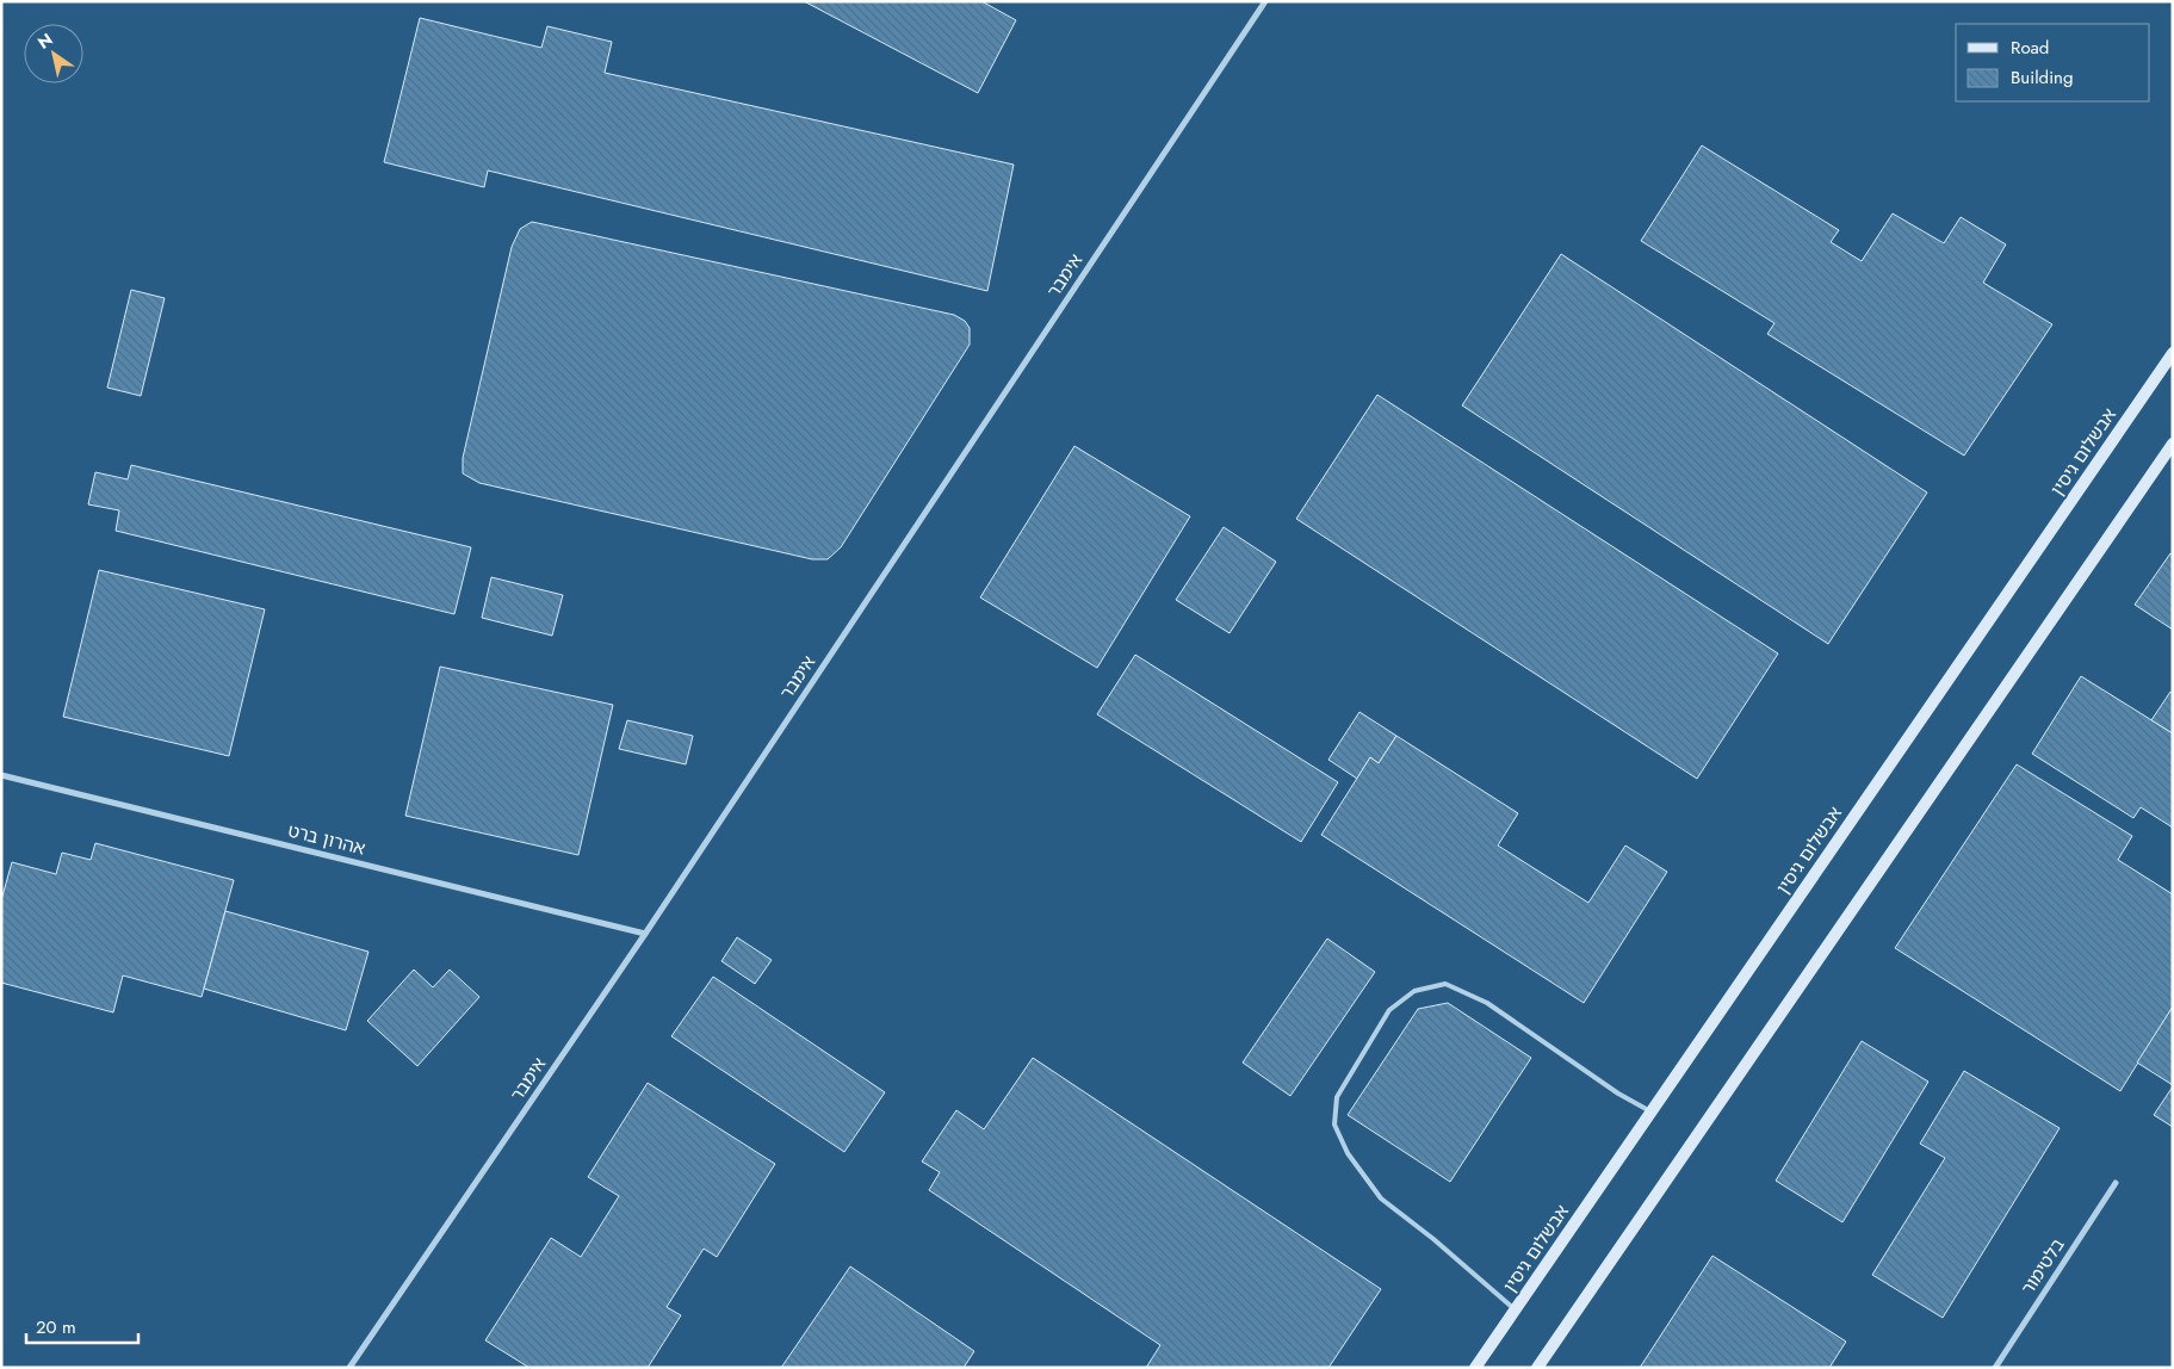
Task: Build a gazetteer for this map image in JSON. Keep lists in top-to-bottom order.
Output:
{
  "streets": {
    "street": [
      "אימבר",
      "אבשלום גיסין",
      "אהרון ברט",
      "בלטימור"
    ]
  },
  "crossings": [
    ["אימבר", "אהרון ברט"]
  ],
  "legend": ["Road", "Building"],
  "scale_bar": "20 m",
  "north": "top left"
}
